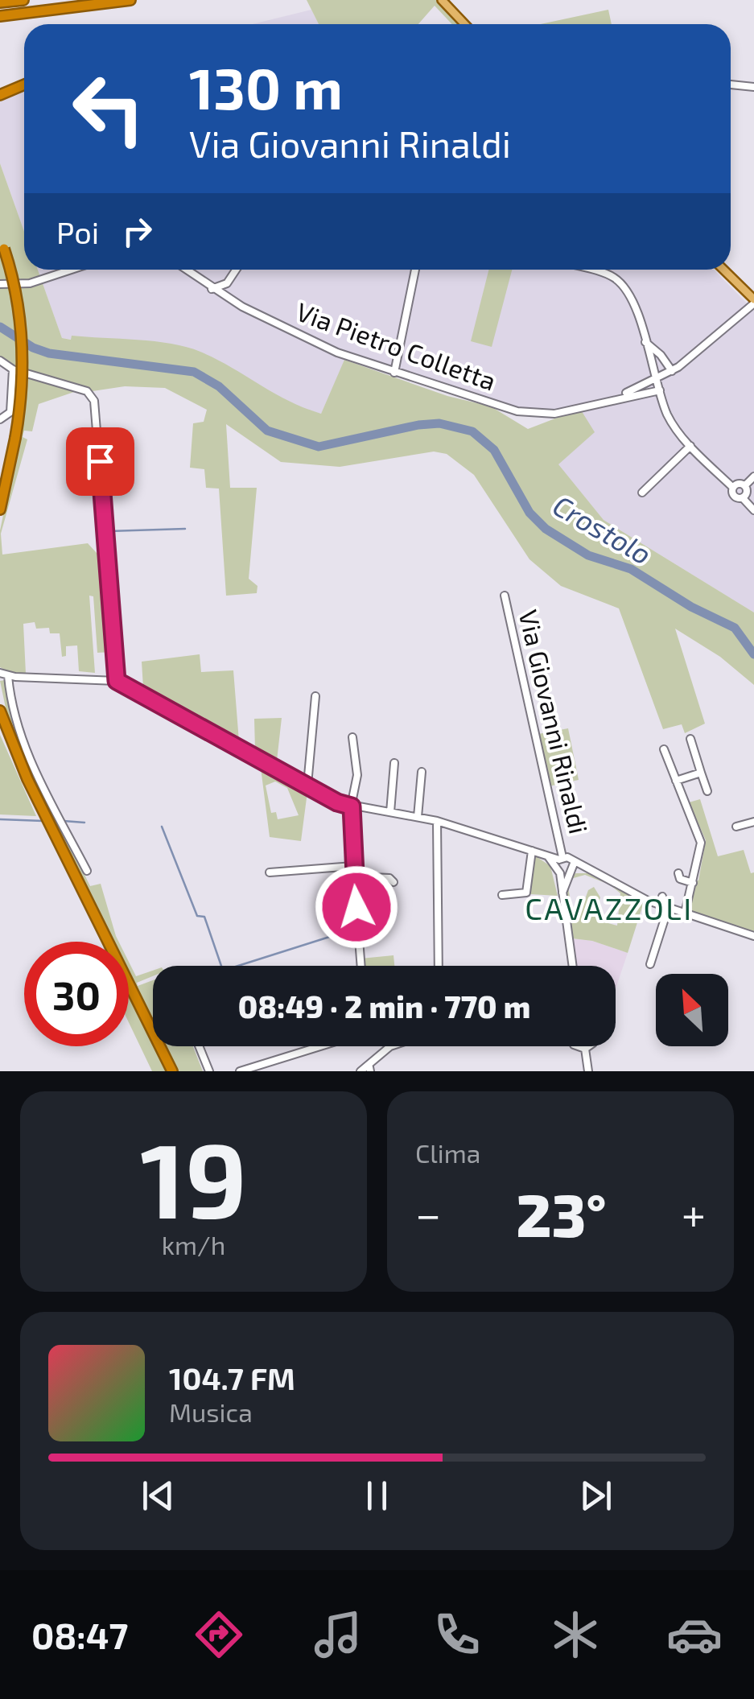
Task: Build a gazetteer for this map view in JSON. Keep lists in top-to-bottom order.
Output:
{
  "streets": {
    "street": ["Via Pietro Colletta", "Via Giovanni Rinaldi"]
  },
  "districts": ["CAVAZZOLI"],
  "water": ["Crostolo"],
  "north": "top left",
  "page": {
    "turn": ["130 m", "Via Giovanni Rinaldi"],
    "then": "Poi",
    "limit": "30",
    "trip": "08:49 · 2 min · 770 m",
    "tile": [
      ["19", "km/h"],
      "Clima"
    ],
    "heat": ["−", "23°", "+"],
    "song": ["104.7 FM", "Musica"],
    "tabs": "08:47"
  }
}
